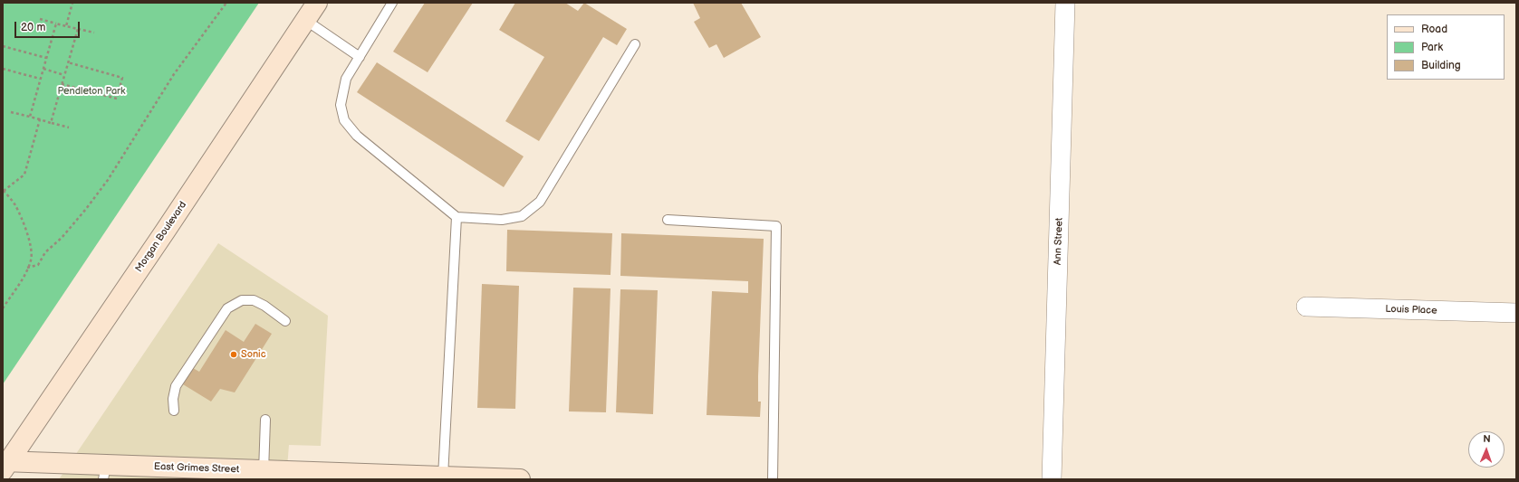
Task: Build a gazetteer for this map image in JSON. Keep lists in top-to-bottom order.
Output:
{
  "streets": {
    "main road": ["Morgan Boulevard", "East Grimes Street"],
    "street": ["Ann Street", "Louis Place"]
  },
  "crossings": [
    ["Morgan Boulevard", "East Grimes Street"]
  ],
  "parks": ["Pendleton Park"],
  "places": ["Sonic"],
  "legend": ["Road", "Park", "Building"],
  "scale_bar": "20 m",
  "north": "top"
}
